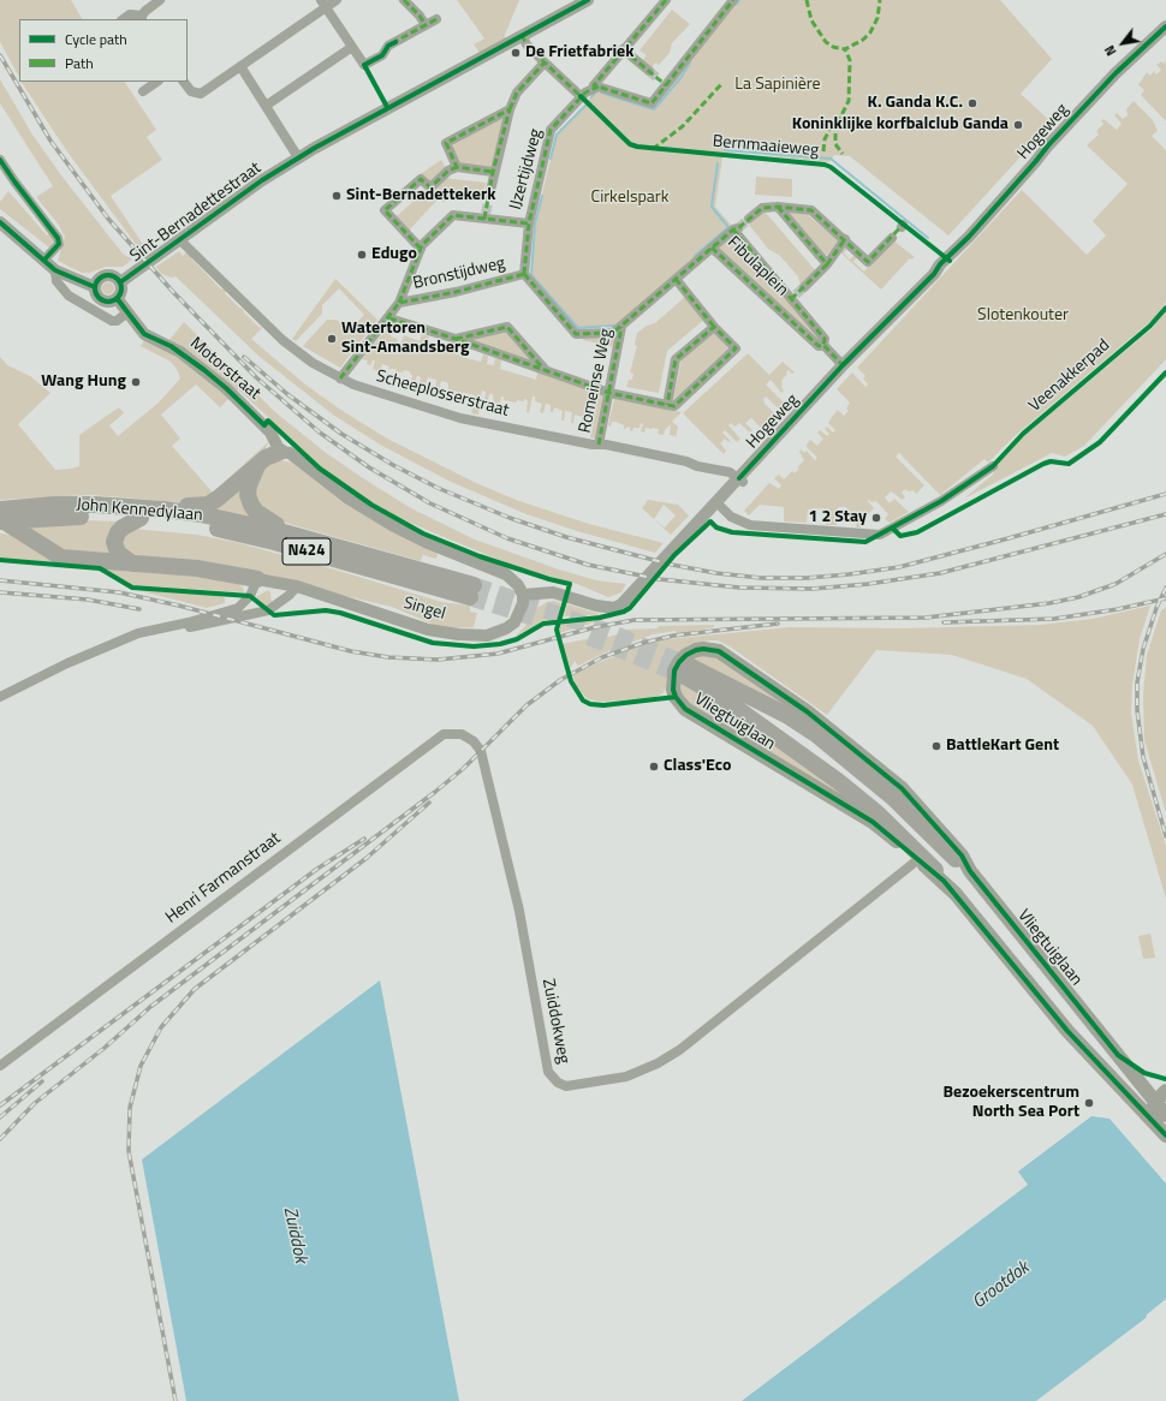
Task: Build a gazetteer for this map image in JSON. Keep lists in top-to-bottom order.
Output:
{
  "streets": {
    "highway": ["John Kennedylaan", "N424"],
    "main road": ["Vliegtuiglaan"],
    "street": [
      "Hogeweg",
      "IJzertijdweg",
      "Sint-Bernadettestraat",
      "Fibulaplein",
      "Bronstijdweg",
      "Motorstraat",
      "Romeinse Weg",
      "Scheeplosserstraat",
      "Singel",
      "Henri Farmanstraat",
      "Zuiddokweg"
    ],
    "cycle path": ["Bernmaaieweg", "Veenakkerpad"]
  },
  "crossings": [
    ["Hogeweg", "Fibulaplein"],
    ["Hogeweg", "Scheeplosserstraat"],
    ["Hogeweg", "Singel"],
    ["IJzertijdweg", "Bronstijdweg"],
    ["Sint-Bernadettestraat", "Motorstraat"],
    ["Sint-Bernadettestraat", "Scheeplosserstraat"],
    ["Fibulaplein", "Romeinse Weg"],
    ["Bronstijdweg", "Romeinse Weg"],
    ["Bronstijdweg", "Scheeplosserstraat"],
    ["Romeinse Weg", "Scheeplosserstraat"],
    ["Vliegtuiglaan", "Zuiddokweg"],
    ["Henri Farmanstraat", "Zuiddokweg"]
  ],
  "water": ["Zuiddok", "Grootdok"],
  "parks": ["La Sapinière", "Cirkelspark", "Slotenkouter"],
  "places": [
    "De Frietfabriek",
    "K. Ganda K.C.",
    "Koninklijke korfbalclub Ganda",
    "Sint-Bernadettekerk",
    "Edugo",
    "Watertoren Sint-Amandsberg",
    "Wang Hung",
    "1 2 Stay",
    "BattleKart Gent",
    "Class'Eco",
    "Bezoekerscentrum North Sea Port"
  ],
  "legend": ["Cycle path", "Path"],
  "north": "bottom left"
}
